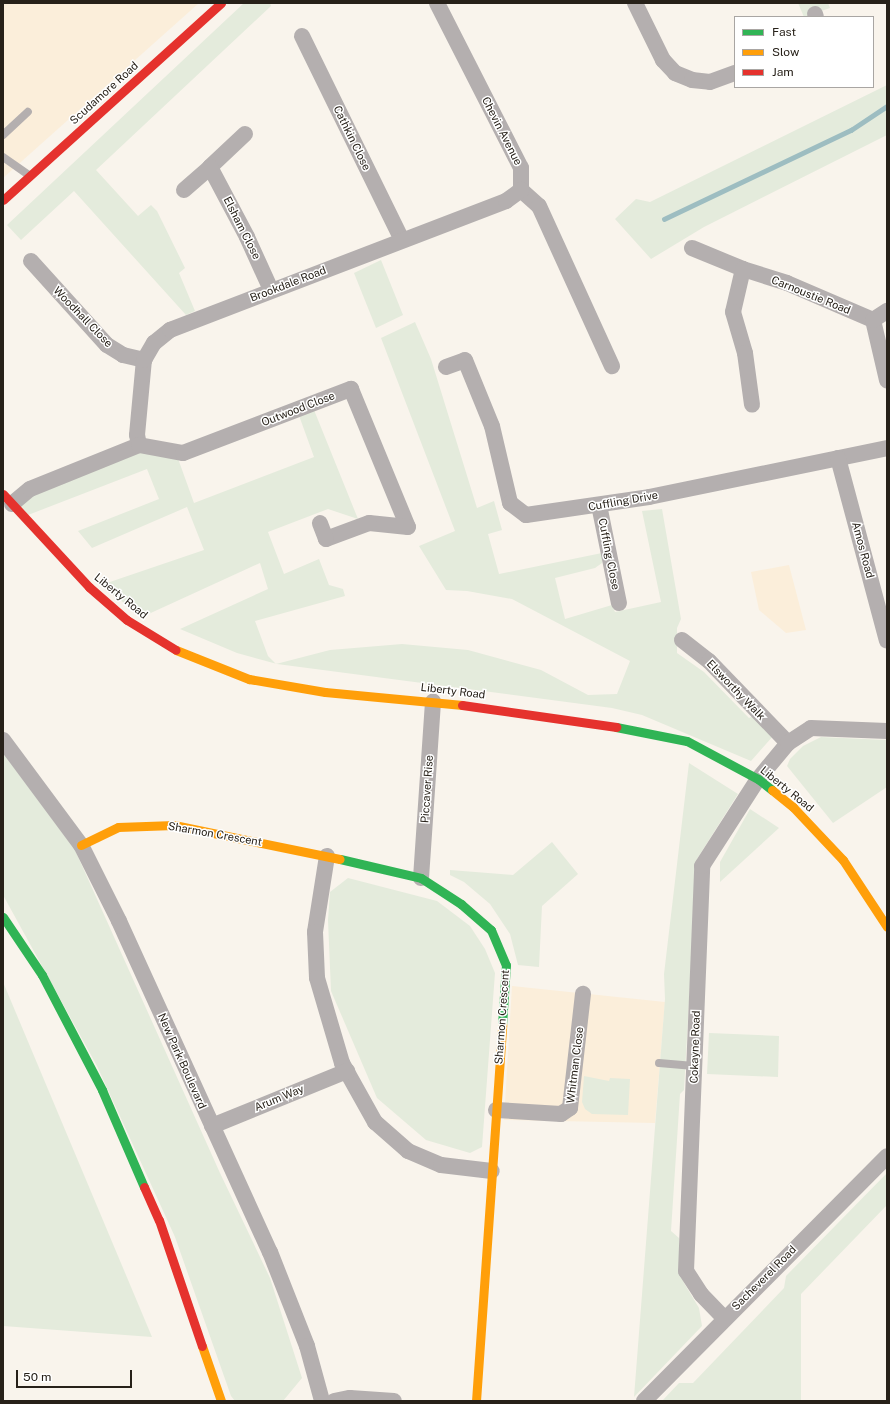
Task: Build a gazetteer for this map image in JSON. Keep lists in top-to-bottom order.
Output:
{
  "streets": {
    "main road": ["Scudamore Road", "Liberty Road", "Sharmon Crescent"],
    "street": [
      "Chevin Avenue",
      "Cathkin Close",
      "Elsham Close",
      "Brookdale Road",
      "Carnoustie Road",
      "Woodhall Close",
      "Outwood Close",
      "Cuffling Drive",
      "Amos Road",
      "Cuffling Close",
      "Elsworthy Walk",
      "Piccaver Rise",
      "Cokayne Road",
      "New Park Boulevard",
      "Whitman Close",
      "Arum Way",
      "Sacheverel Road"
    ]
  },
  "crossings": [
    ["Chevin Avenue", "Brookdale Road"],
    ["Cathkin Close", "Brookdale Road"],
    ["Elsham Close", "Brookdale Road"],
    ["Brookdale Road", "Woodhall Close"],
    ["Brookdale Road", "Outwood Close"],
    ["Cuffling Drive", "Amos Road"],
    ["Cuffling Drive", "Cuffling Close"],
    ["Liberty Road", "Piccaver Rise"],
    ["Liberty Road", "Cokayne Road"],
    ["Elsworthy Walk", "Cokayne Road"],
    ["Piccaver Rise", "Sharmon Crescent"],
    ["Sharmon Crescent", "New Park Boulevard"],
    ["Sharmon Crescent", "Whitman Close"],
    ["Cokayne Road", "Sacheverel Road"],
    ["New Park Boulevard", "Arum Way"]
  ],
  "legend": ["Fast", "Slow", "Jam"],
  "scale_bar": "50 m"
}
